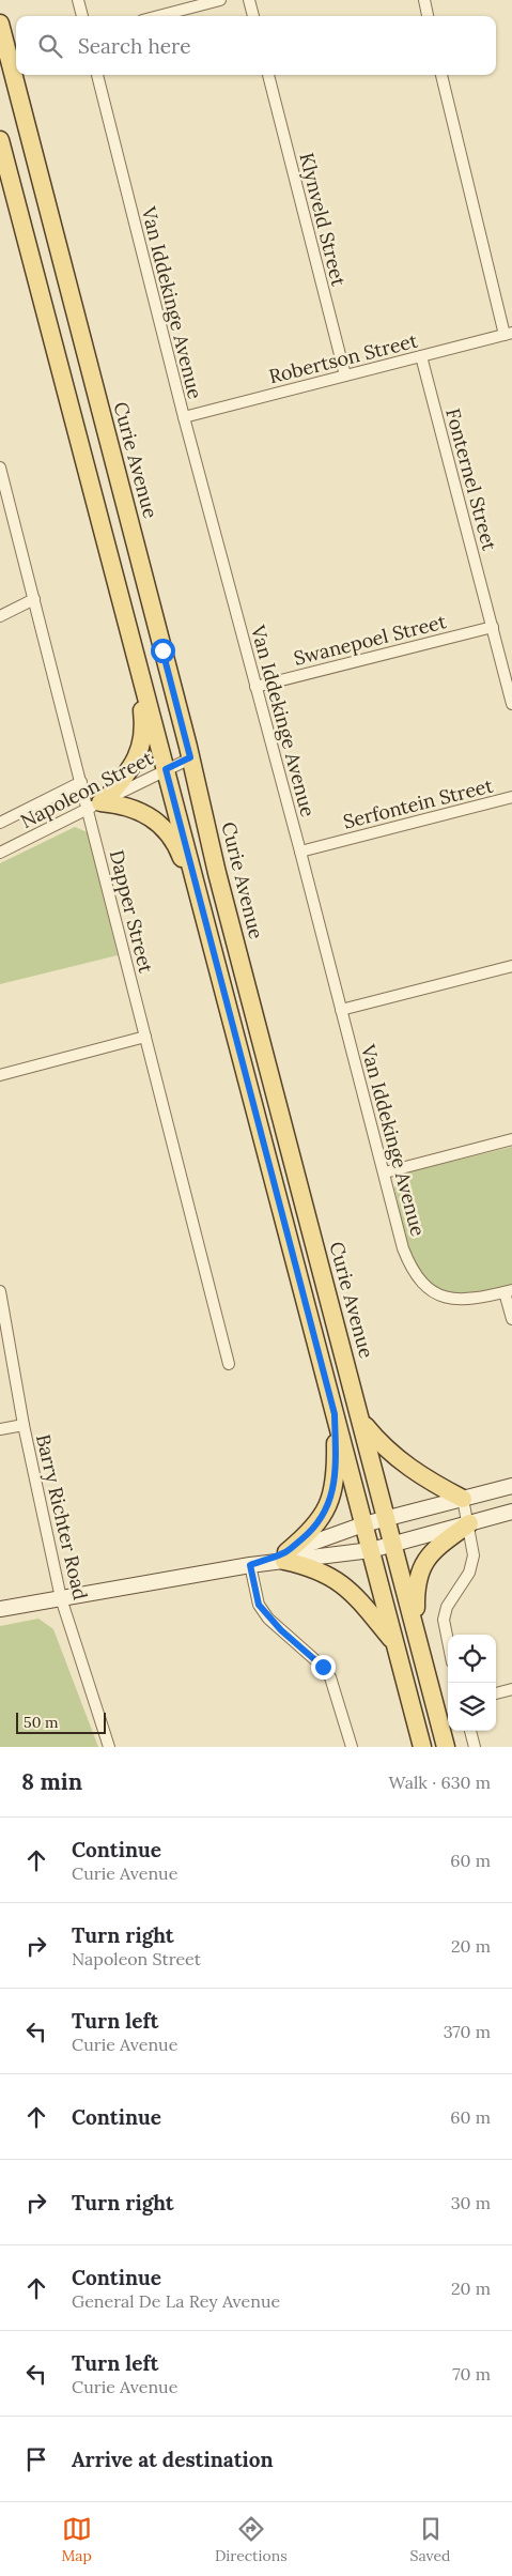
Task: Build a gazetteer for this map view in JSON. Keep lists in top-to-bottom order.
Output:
{
  "streets": {
    "main road": ["Curie Avenue"],
    "street": [
      "Klynveld Street",
      "Van Iddekinge Avenue",
      "Robertson Street",
      "Fonternel Street",
      "Swanepoel Street",
      "Napoleon Street",
      "Serfontein Street",
      "Dapper Street",
      "Barry Richter Road"
    ]
  },
  "crossings": [
    ["Klynveld Street", "Robertson Street"],
    ["Van Iddekinge Avenue", "Robertson Street"],
    ["Van Iddekinge Avenue", "Swanepoel Street"],
    ["Van Iddekinge Avenue", "Serfontein Street"],
    ["Robertson Street", "Fonternel Street"],
    ["Curie Avenue", "Napoleon Street"],
    ["Fonternel Street", "Swanepoel Street"],
    ["Napoleon Street", "Dapper Street"]
  ],
  "scale_bar": "50 m",
  "page": {
    "search": "Search here",
    "scale": "50 m",
    "heading": ["8 min", "Walk · 630 m"],
    "list": [
      ["Continue", "Curie Avenue", "60 m"],
      ["Turn right", "Napoleon Street", "20 m"],
      ["Turn left", "Curie Avenue", "370 m"],
      ["Continue", "60 m"],
      ["Turn right", "30 m"],
      ["Continue", "General De La Rey Avenue", "20 m"],
      ["Turn left", "Curie Avenue", "70 m"],
      "Arrive at destination"
    ],
    "nav": ["Map", "Directions", "Saved"]
  }
}
